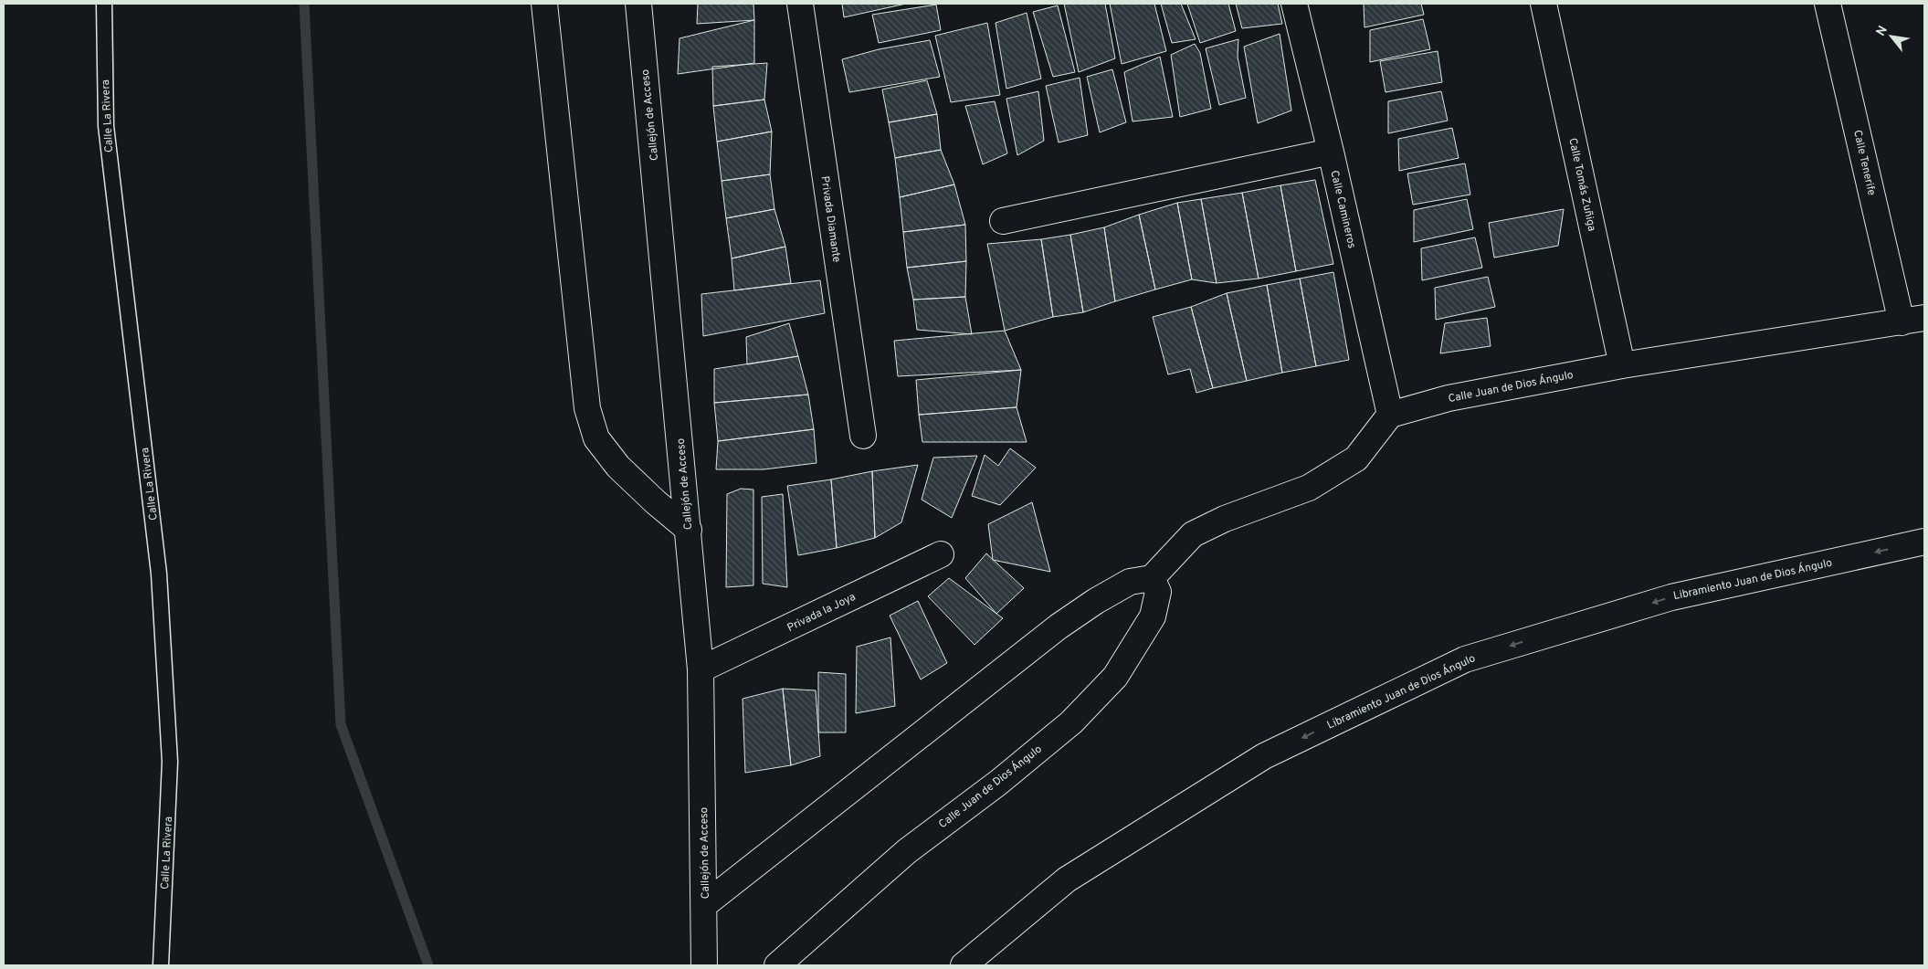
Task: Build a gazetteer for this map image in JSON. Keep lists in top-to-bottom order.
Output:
{
  "streets": {
    "main road": [
      "Callejón de Acceso",
      "Calle Tenerife",
      "Calle Tomás Zuñiga",
      "Calle Camineros",
      "Privada Diamante",
      "Calle Juan de Dios Ángulo",
      "Libramiento Juan de Dios Ángulo",
      "Privada la Joya"
    ],
    "lane": ["Calle La Rivera"]
  },
  "crossings": [
    ["Callejón de Acceso", "Privada la Joya"],
    ["Calle Tenerife", "Calle Juan de Dios Ángulo"],
    ["Calle Tomás Zuñiga", "Calle Juan de Dios Ángulo"],
    ["Calle Camineros", "Calle Juan de Dios Ángulo"]
  ],
  "north": "top left"
}
